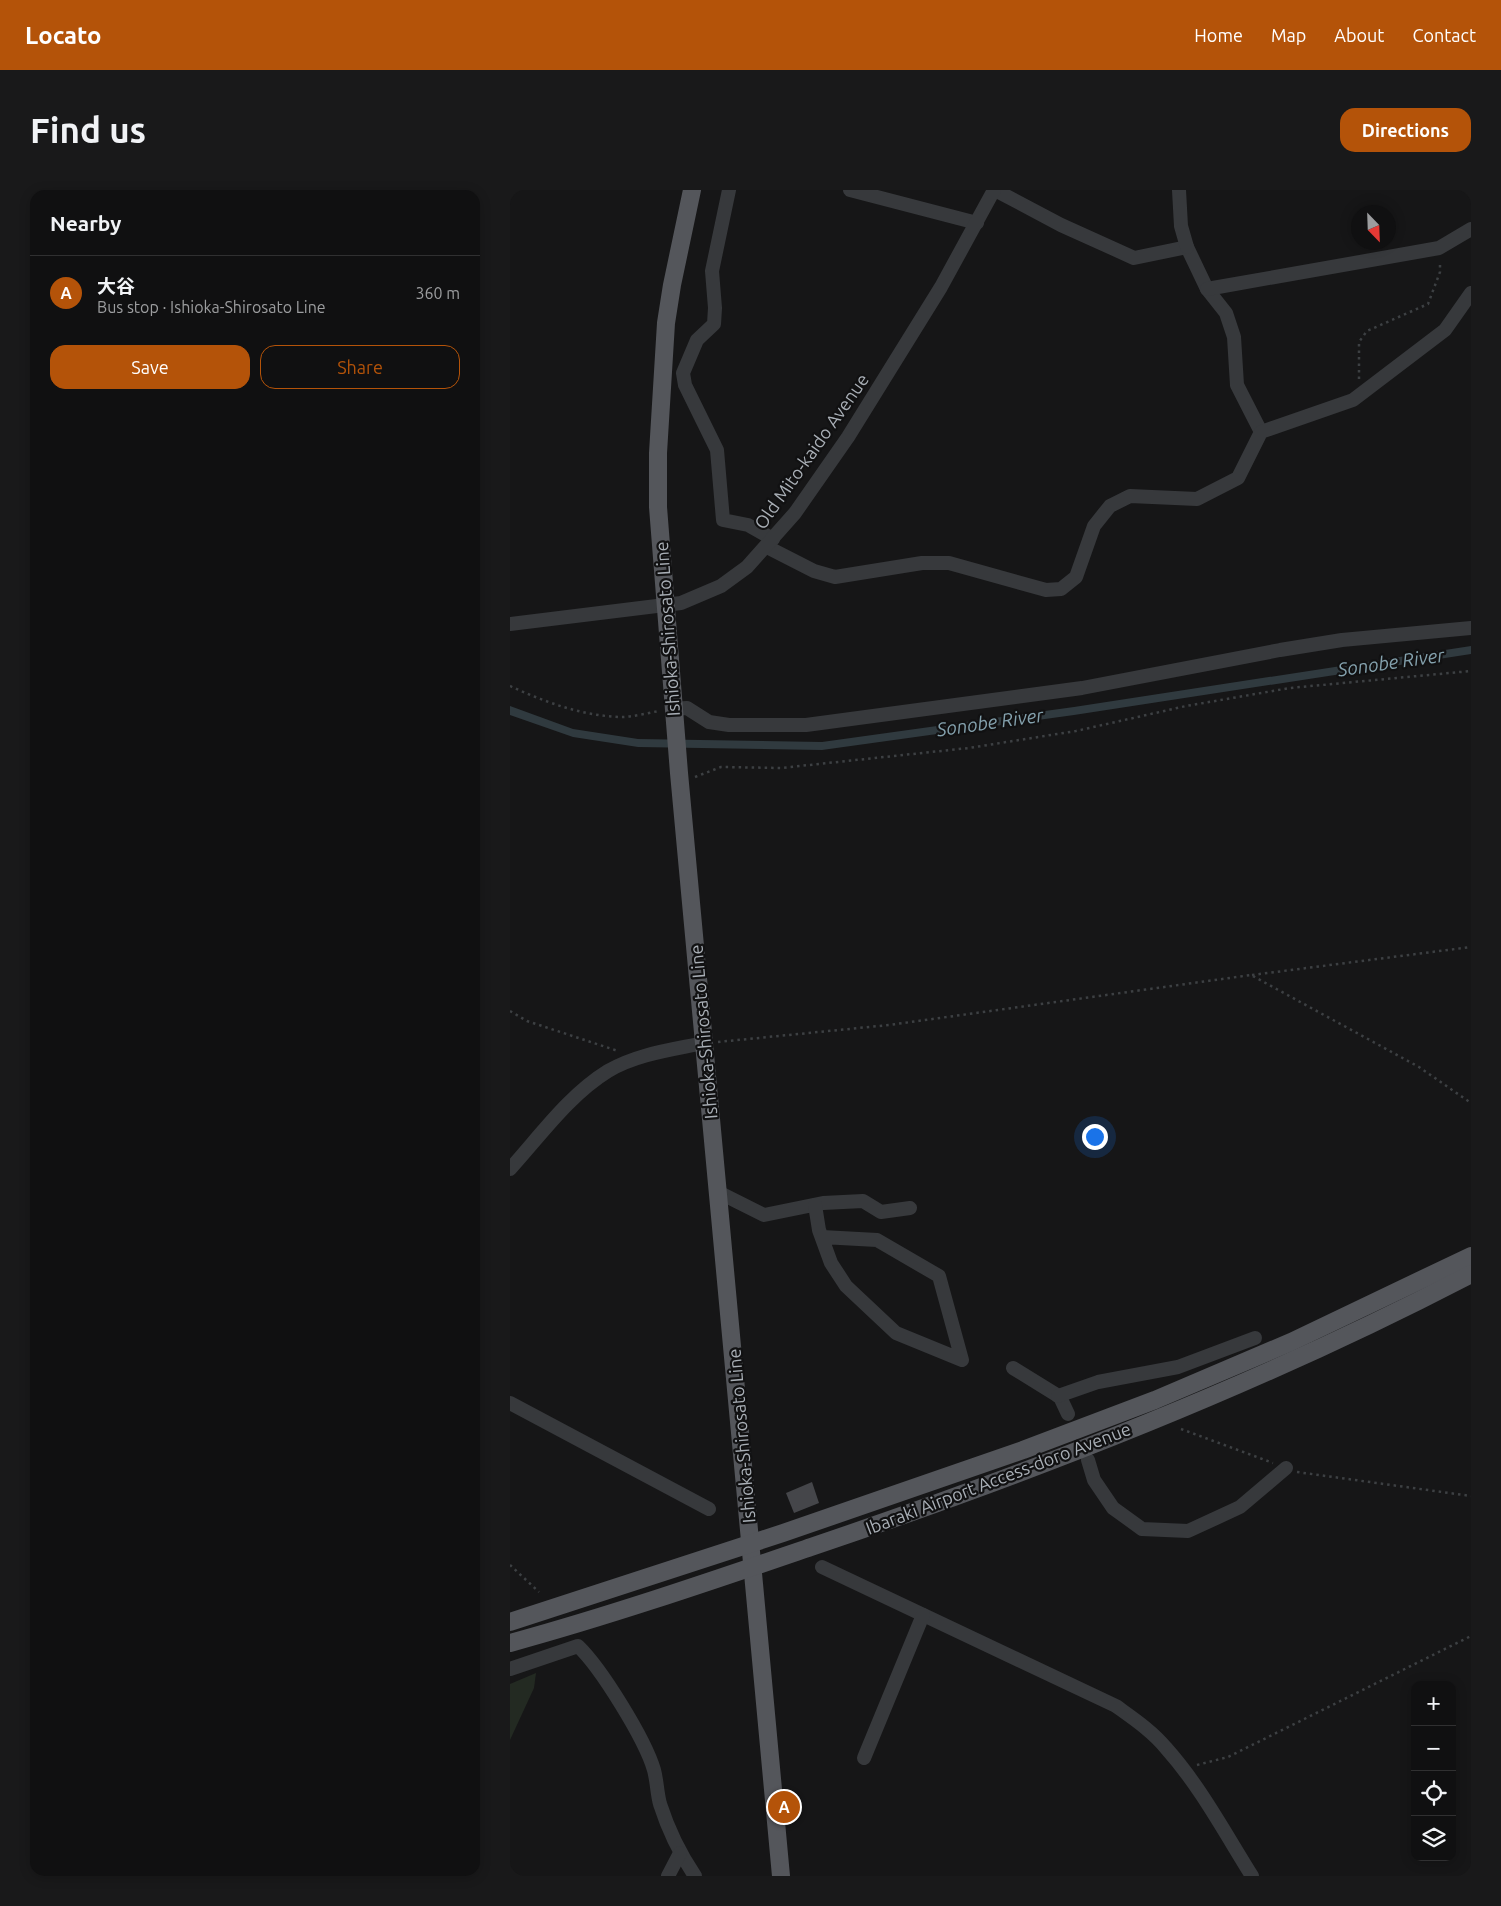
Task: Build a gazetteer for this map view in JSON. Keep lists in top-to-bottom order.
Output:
{
  "streets": {
    "main road": ["Ishioka-Shirosato Line", "Ibaraki Airport Access-doro Avenue"],
    "street": ["Old Mito-kaido Avenue"]
  },
  "crossings": [
    ["Old Mito-kaido Avenue", "Ishioka-Shirosato Line"],
    ["Ishioka-Shirosato Line", "Ibaraki Airport Access-doro Avenue"]
  ],
  "water": ["Sonobe River"],
  "north": "bottom right",
  "page": {
    "header": "Locato",
    "nav": [
      "Home",
      "Map",
      "About",
      "Contact"
    ],
    "buttons": [
      "Directions",
      ["Save", "Share"]
    ],
    "title": "Find us",
    "heading": "Nearby",
    "list": [
      {
        "mark": "A",
        "name": "大谷",
        "note": "Bus stop · Ishioka-Shirosato Line",
        "value": "360 m"
      }
    ],
    "map_buttons": ["+", "−"],
    "pins": "A"
  }
}
